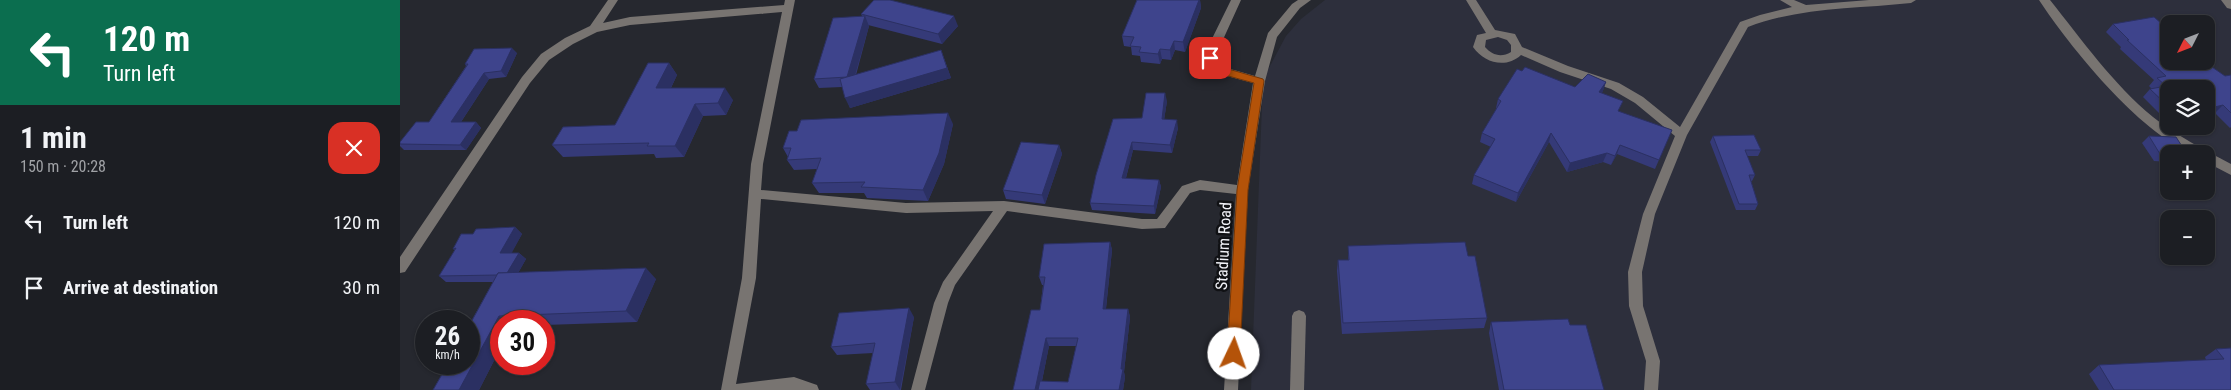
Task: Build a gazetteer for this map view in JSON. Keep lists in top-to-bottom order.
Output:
{
  "streets": {
    "street": ["Stadium Road"]
  },
  "north": "bottom left",
  "page": {
    "turn": ["120 m", "Turn left"],
    "map_buttons": ["+", "−"],
    "heading": ["1 min", "150 m · 20:28"],
    "list": [
      {
        "name": "Turn left",
        "value": "120 m"
      },
      {
        "name": "Arrive at destination",
        "value": "30 m"
      }
    ],
    "speed": "26 km/h",
    "limit": "30"
  }
}
